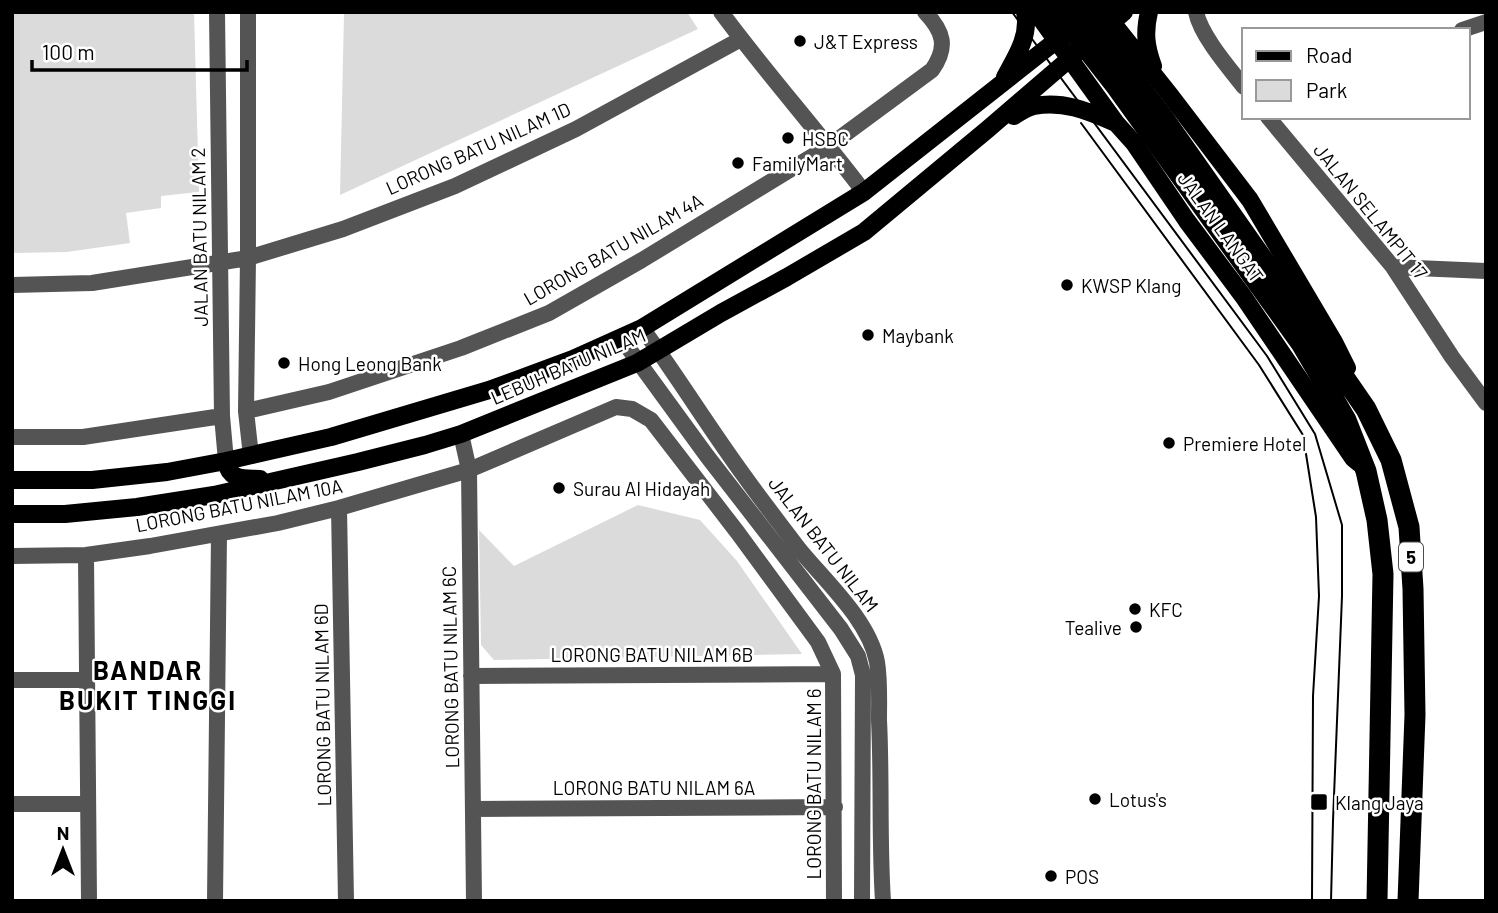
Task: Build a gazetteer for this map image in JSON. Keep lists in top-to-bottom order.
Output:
{
  "streets": {
    "highway": ["JALAN LANGAT", "5"],
    "main road": ["LEBUH BATU NILAM"],
    "street": [
      "LORONG BATU NILAM 1D",
      "JALAN SELAMPIT 17",
      "JALAN BATU NILAM 2",
      "LORONG BATU NILAM 4A",
      "LORONG BATU NILAM 10A",
      "JALAN BATU NILAM",
      "LORONG BATU NILAM 6B",
      "LORONG BATU NILAM 6C",
      "LORONG BATU NILAM 6D",
      "LORONG BATU NILAM 6",
      "LORONG BATU NILAM 6A"
    ]
  },
  "crossings": [
    ["LORONG BATU NILAM 1D", "JALAN BATU NILAM 2"],
    ["JALAN LANGAT", "LEBUH BATU NILAM"],
    ["JALAN BATU NILAM 2", "LEBUH BATU NILAM"],
    ["LEBUH BATU NILAM", "JALAN BATU NILAM"],
    ["LEBUH BATU NILAM", "LORONG BATU NILAM 6C"],
    ["LORONG BATU NILAM 10A", "LORONG BATU NILAM 6C"],
    ["LORONG BATU NILAM 10A", "LORONG BATU NILAM 6D"],
    ["LORONG BATU NILAM 10A", "LORONG BATU NILAM 6"],
    ["LORONG BATU NILAM 6B", "LORONG BATU NILAM 6C"],
    ["LORONG BATU NILAM 6B", "LORONG BATU NILAM 6"],
    ["LORONG BATU NILAM 6C", "LORONG BATU NILAM 6"],
    ["LORONG BATU NILAM 6C", "LORONG BATU NILAM 6A"],
    ["LORONG BATU NILAM 6", "LORONG BATU NILAM 6A"]
  ],
  "districts": ["BANDAR BUKIT TINGGI"],
  "places": {
    "other": [
      "J&T Express",
      "HSBC",
      "FamilyMart",
      "KWSP Klang",
      "Maybank",
      "Hong Leong Bank",
      "Premiere Hotel",
      "Surau Al Hidayah",
      "KFC",
      "Tealive",
      "Lotus's",
      "POS"
    ],
    "transit": ["Klang Jaya"]
  },
  "legend": ["Road", "Park"],
  "scale_bar": "100 m",
  "north": "top"
}
